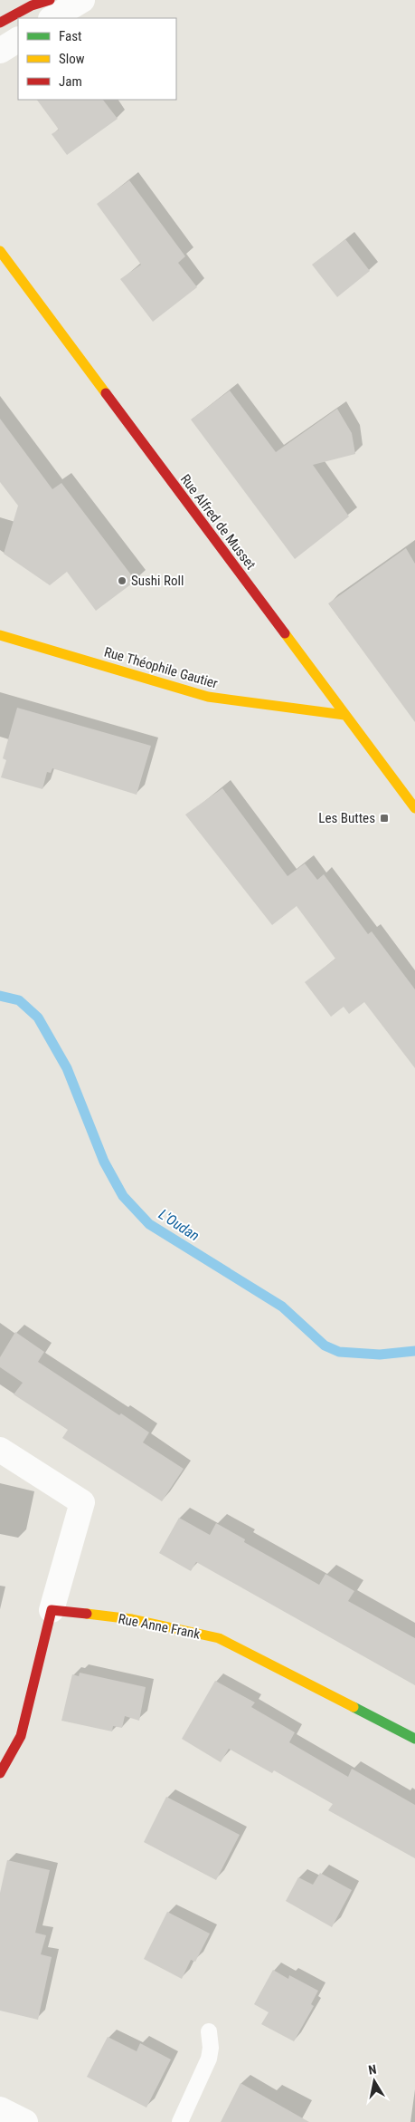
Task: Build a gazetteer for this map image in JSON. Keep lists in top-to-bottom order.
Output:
{
  "streets": {
    "street": ["Rue Alfred de Musset", "Rue Théophile Gautier", "Rue Anne Frank"]
  },
  "crossings": [
    ["Rue Alfred de Musset", "Rue Théophile Gautier"]
  ],
  "water": ["L'Oudan"],
  "places": {
    "other": ["Sushi Roll"],
    "transit": ["Les Buttes"]
  },
  "legend": ["Fast", "Slow", "Jam"],
  "north": "top"
}
